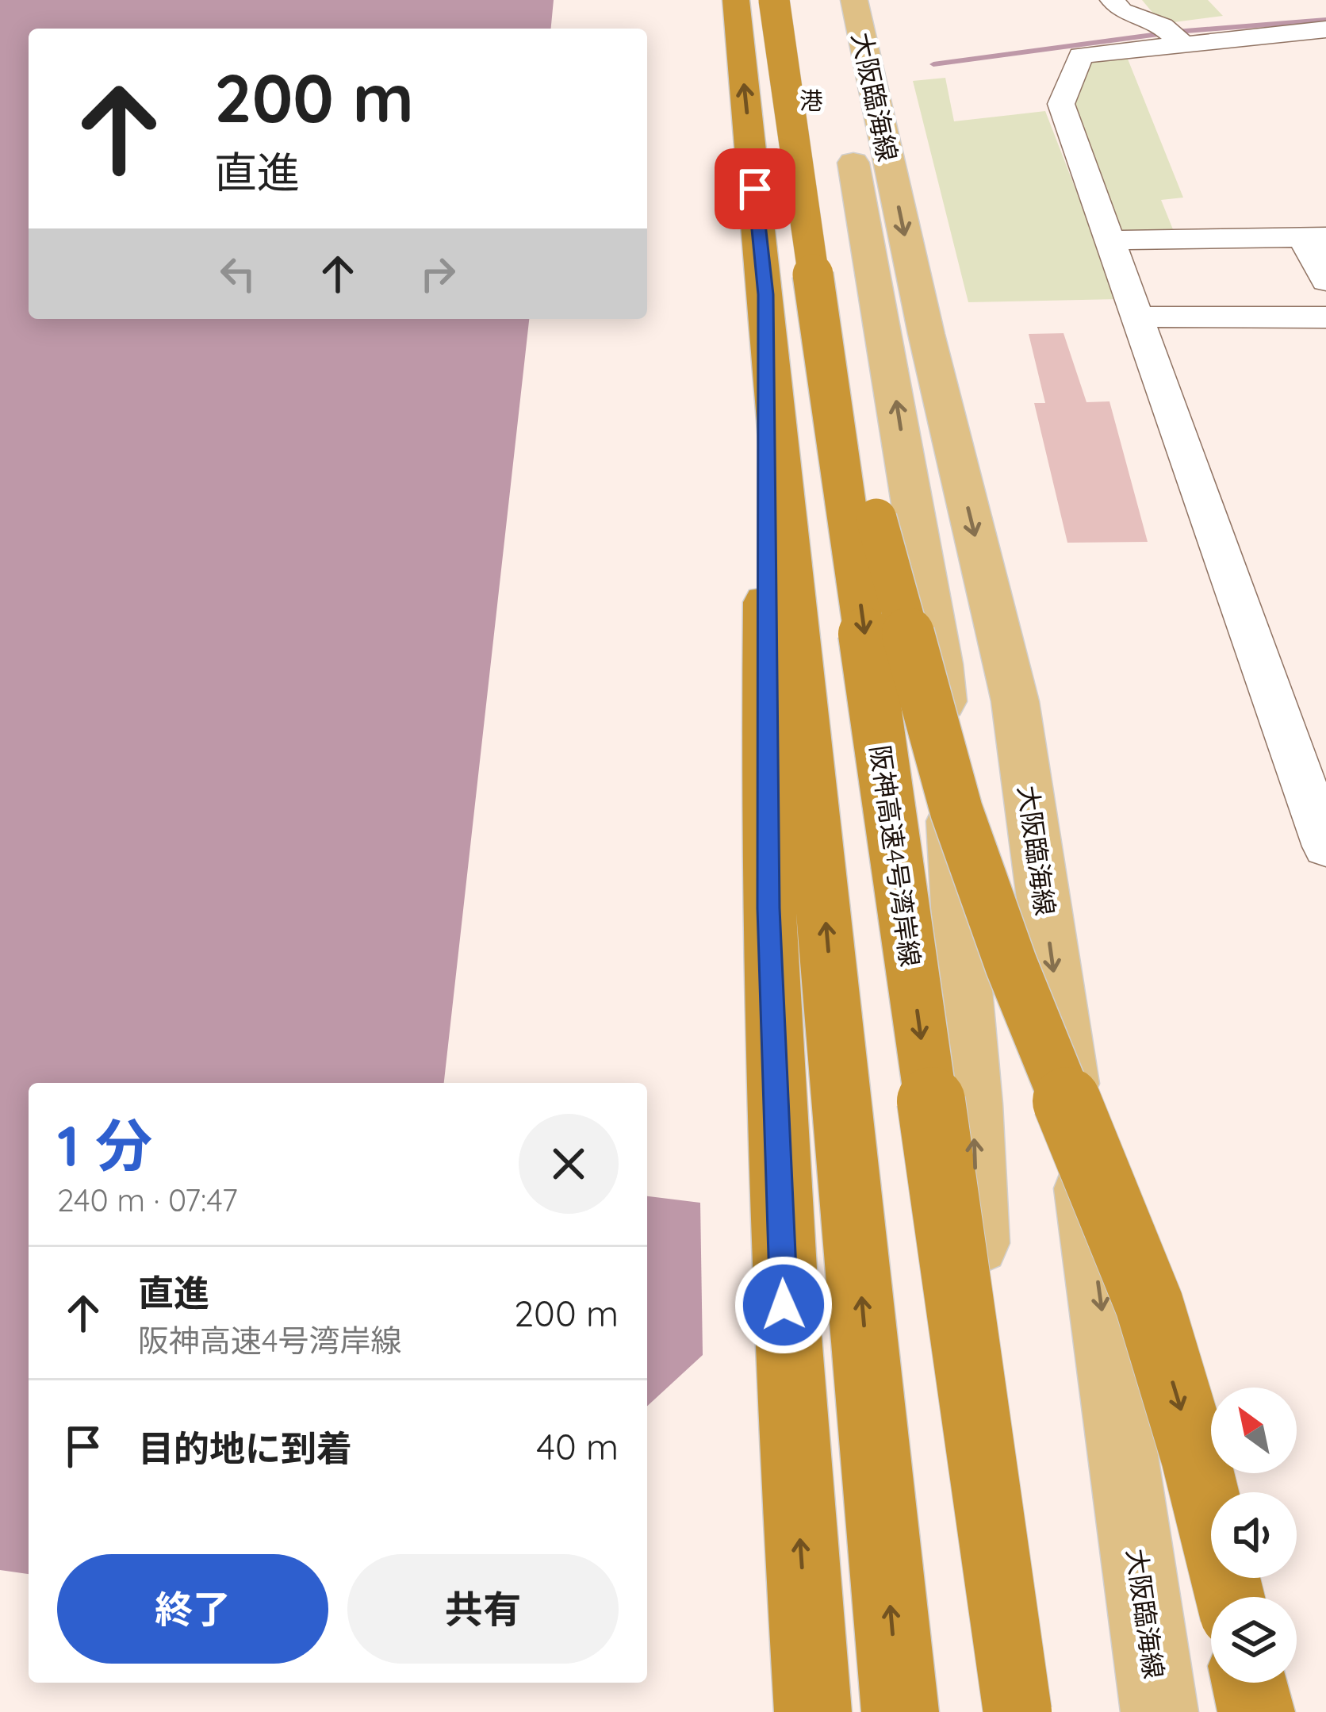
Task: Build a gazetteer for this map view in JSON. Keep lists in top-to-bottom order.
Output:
{
  "streets": {
    "highway": ["阪神高速4号湾岸線"],
    "main road": ["大阪臨海線"]
  },
  "districts": ["港"],
  "north": "top left",
  "page": {
    "turn": ["200 m", "直進"],
    "heading": ["1 分", "240 m · 07:47"],
    "list": [
      {
        "name": "直進",
        "note": "阪神高速4号湾岸線",
        "value": "200 m"
      },
      {
        "name": "目的地に到着",
        "value": "40 m"
      }
    ],
    "buttons": ["終了", "共有"]
  }
}
